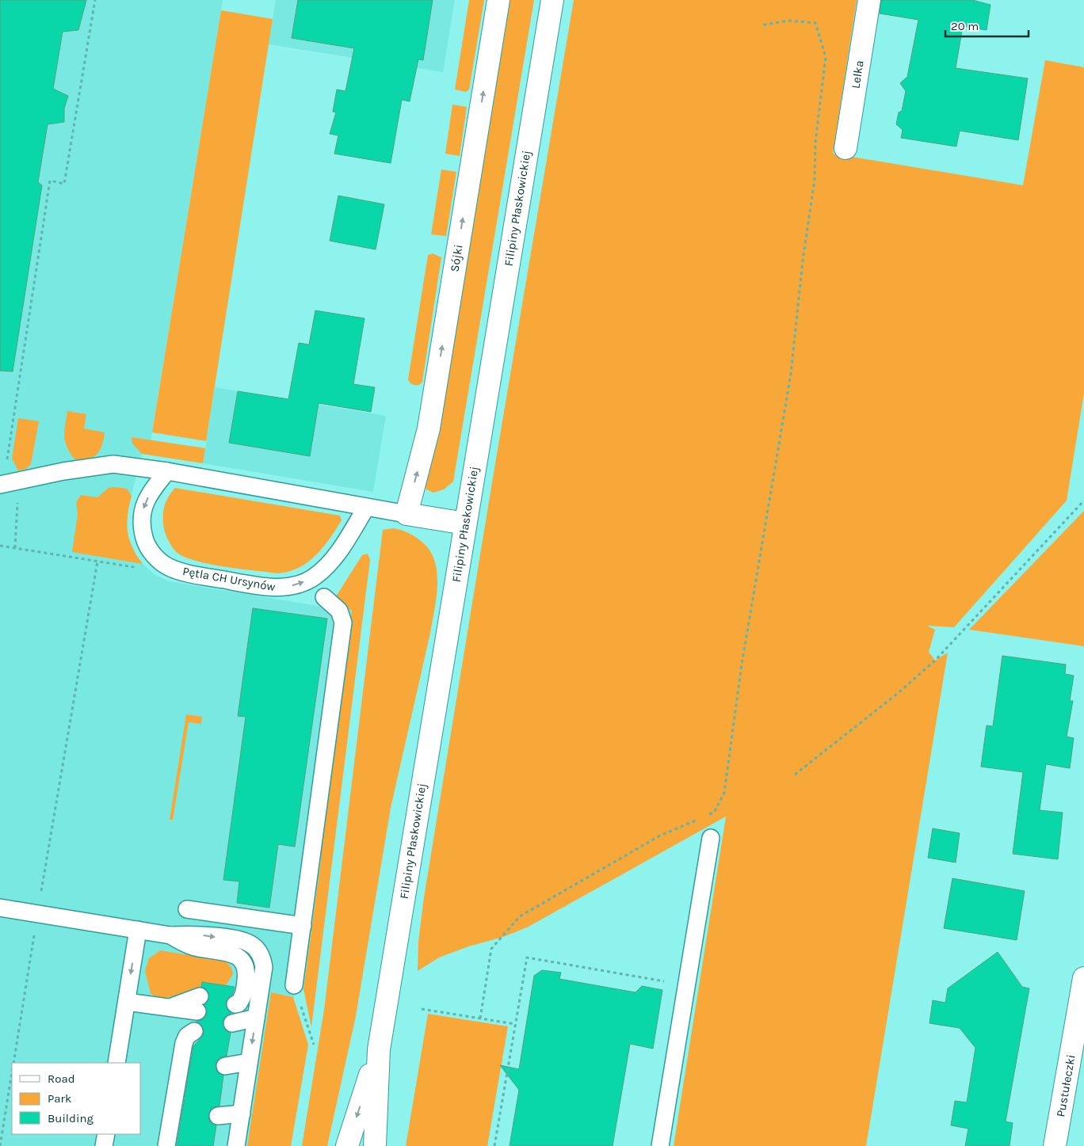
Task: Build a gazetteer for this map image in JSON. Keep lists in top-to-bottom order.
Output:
{
  "streets": {
    "main road": [
      "Lelka",
      "Filipiny Płaskowickiej",
      "Sójki",
      "Pustułeczki"
    ],
    "lane": ["Pętla CH Ursynów"]
  },
  "one_way": ["Sójki"],
  "legend": ["Road", "Park", "Building"],
  "scale_bar": "20 m"
}
